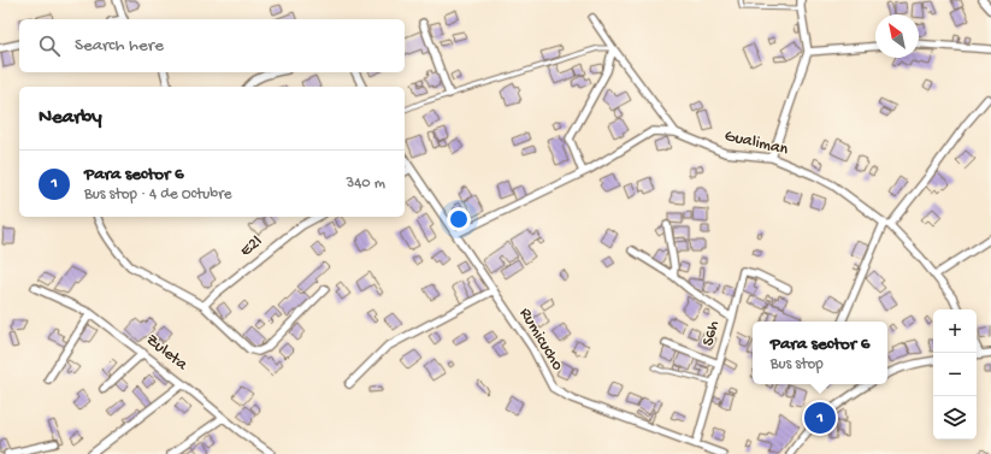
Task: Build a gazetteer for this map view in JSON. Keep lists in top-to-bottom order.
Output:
{
  "streets": {
    "street": [
      "Gualiman",
      "E2l",
      "S6h",
      "Rumicucho",
      "Zuleta"
    ]
  },
  "crossings": [
    ["Gualiman", "Rumicucho"],
    ["S6h", "Rumicucho"]
  ],
  "north": "top left",
  "page": {
    "search": "Search here",
    "heading": "Nearby",
    "list": [
      {
        "mark": "1",
        "name": "Para sector 6",
        "note": "Bus stop · 4 de Octubre",
        "value": "340 m"
      }
    ],
    "map_buttons": ["+", "−"],
    "popup": ["Para sector 6", "Bus stop"],
    "pins": "1"
  }
}
